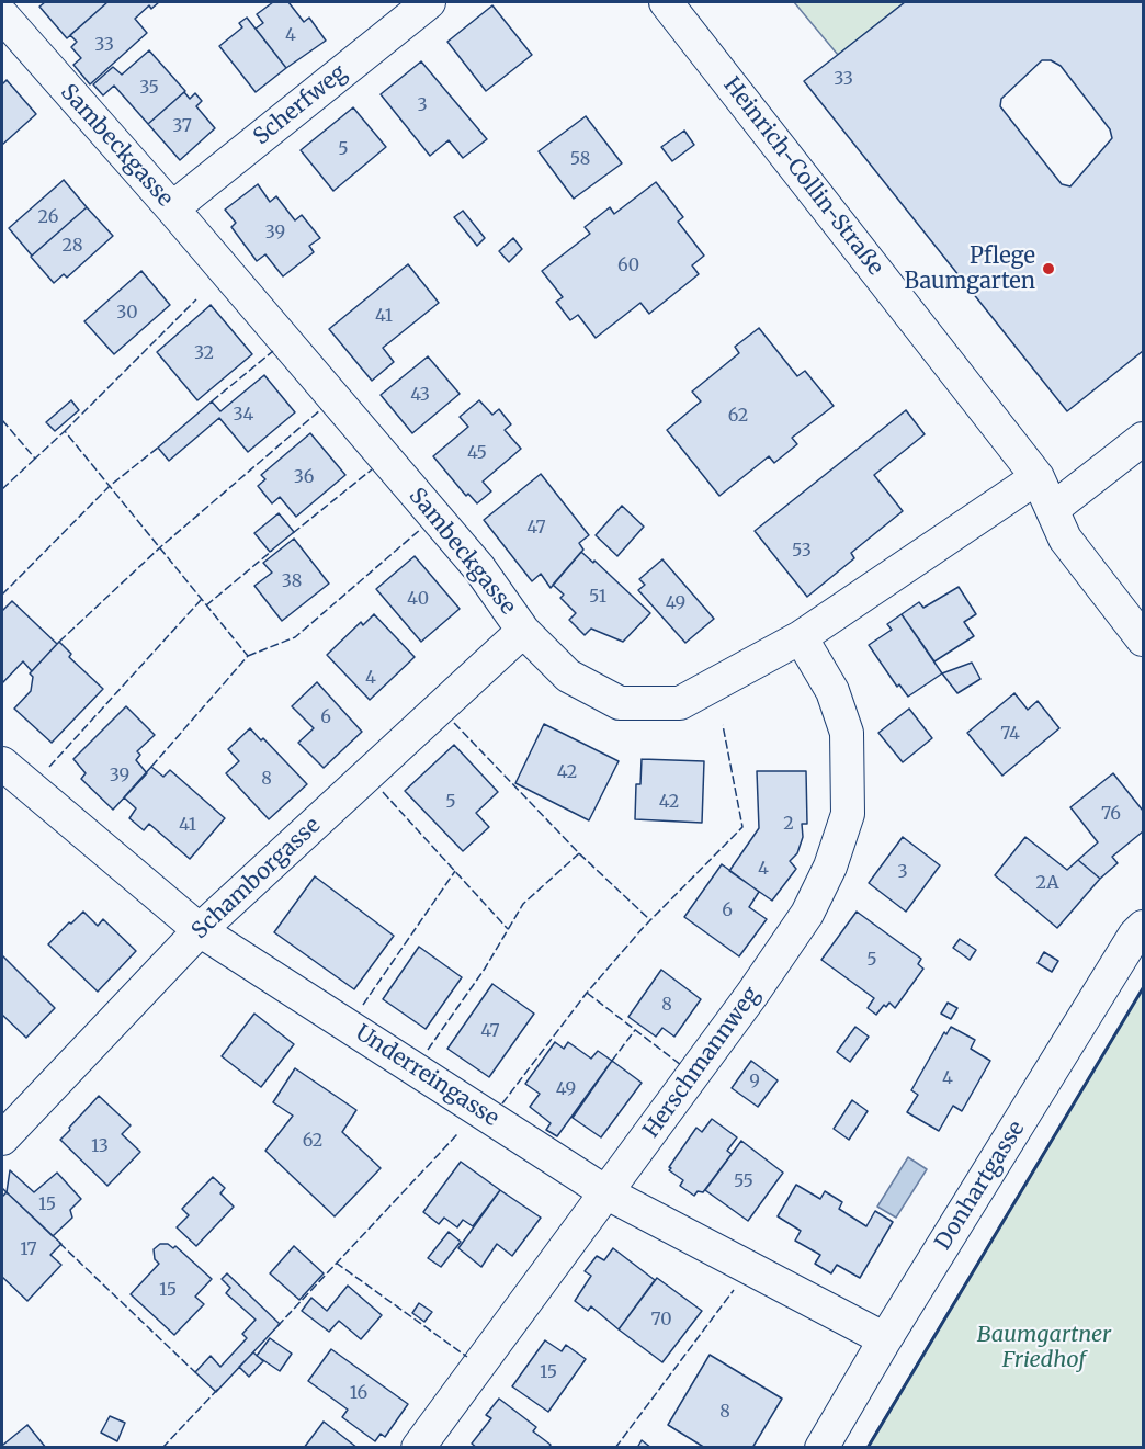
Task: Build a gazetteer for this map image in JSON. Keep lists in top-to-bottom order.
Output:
{
  "streets": {
    "street": [
      "Scherfweg",
      "Sambeckgasse",
      "Heinrich-Collin-Straße",
      "Schamborgasse",
      "Herschmannweg",
      "Underreingasse",
      "Donhartgasse"
    ]
  },
  "crossings": [
    ["Scherfweg", "Sambeckgasse"],
    ["Sambeckgasse", "Heinrich-Collin-Straße"],
    ["Sambeckgasse", "Schamborgasse"],
    ["Sambeckgasse", "Herschmannweg"],
    ["Schamborgasse", "Underreingasse"],
    ["Herschmannweg", "Underreingasse"],
    ["Underreingasse", "Donhartgasse"]
  ],
  "parks": ["Baumgartner Friedhof"],
  "places": ["Pflege Baumgarten"],
  "house_numbers": [
    "4",
    "33",
    "33",
    "35",
    "3",
    "37",
    "5",
    "58",
    "26",
    "39",
    "28",
    "60",
    "30",
    "41",
    "32",
    "43",
    "34",
    "62",
    "45",
    "36",
    "47",
    "53",
    "38",
    "51",
    "40",
    "49",
    "4",
    "6",
    "74",
    "42",
    "39",
    "8",
    "5",
    "42",
    "76",
    "2",
    "41",
    "4",
    "3",
    "2A",
    "6",
    "5",
    "8",
    "47",
    "4",
    "9",
    "49",
    "62",
    "13",
    "55",
    "15",
    "17",
    "15",
    "70",
    "15",
    "16",
    "8"
  ]
}
